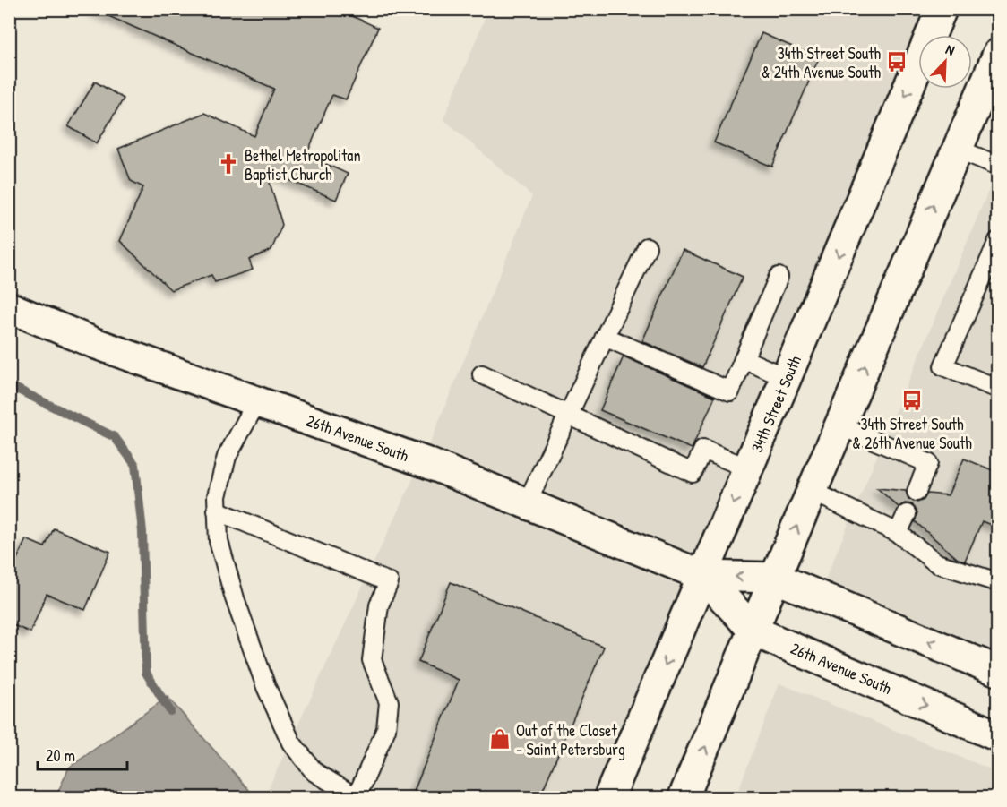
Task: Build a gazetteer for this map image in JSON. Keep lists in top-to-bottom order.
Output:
{
  "streets": {
    "main road": ["34th Street South", "26th Avenue South"]
  },
  "crossings": [
    ["34th Street South", "26th Avenue South"]
  ],
  "places": {
    "bus stop": ["34th Street South & 24th Avenue South", "34th Street South & 26th Avenue South"],
    "church": ["Bethel Metropolitan Baptist Church"],
    "shop": ["Out of the Closet - Saint Petersburg"]
  },
  "scale_bar": "20 m",
  "north": "top right"
}
